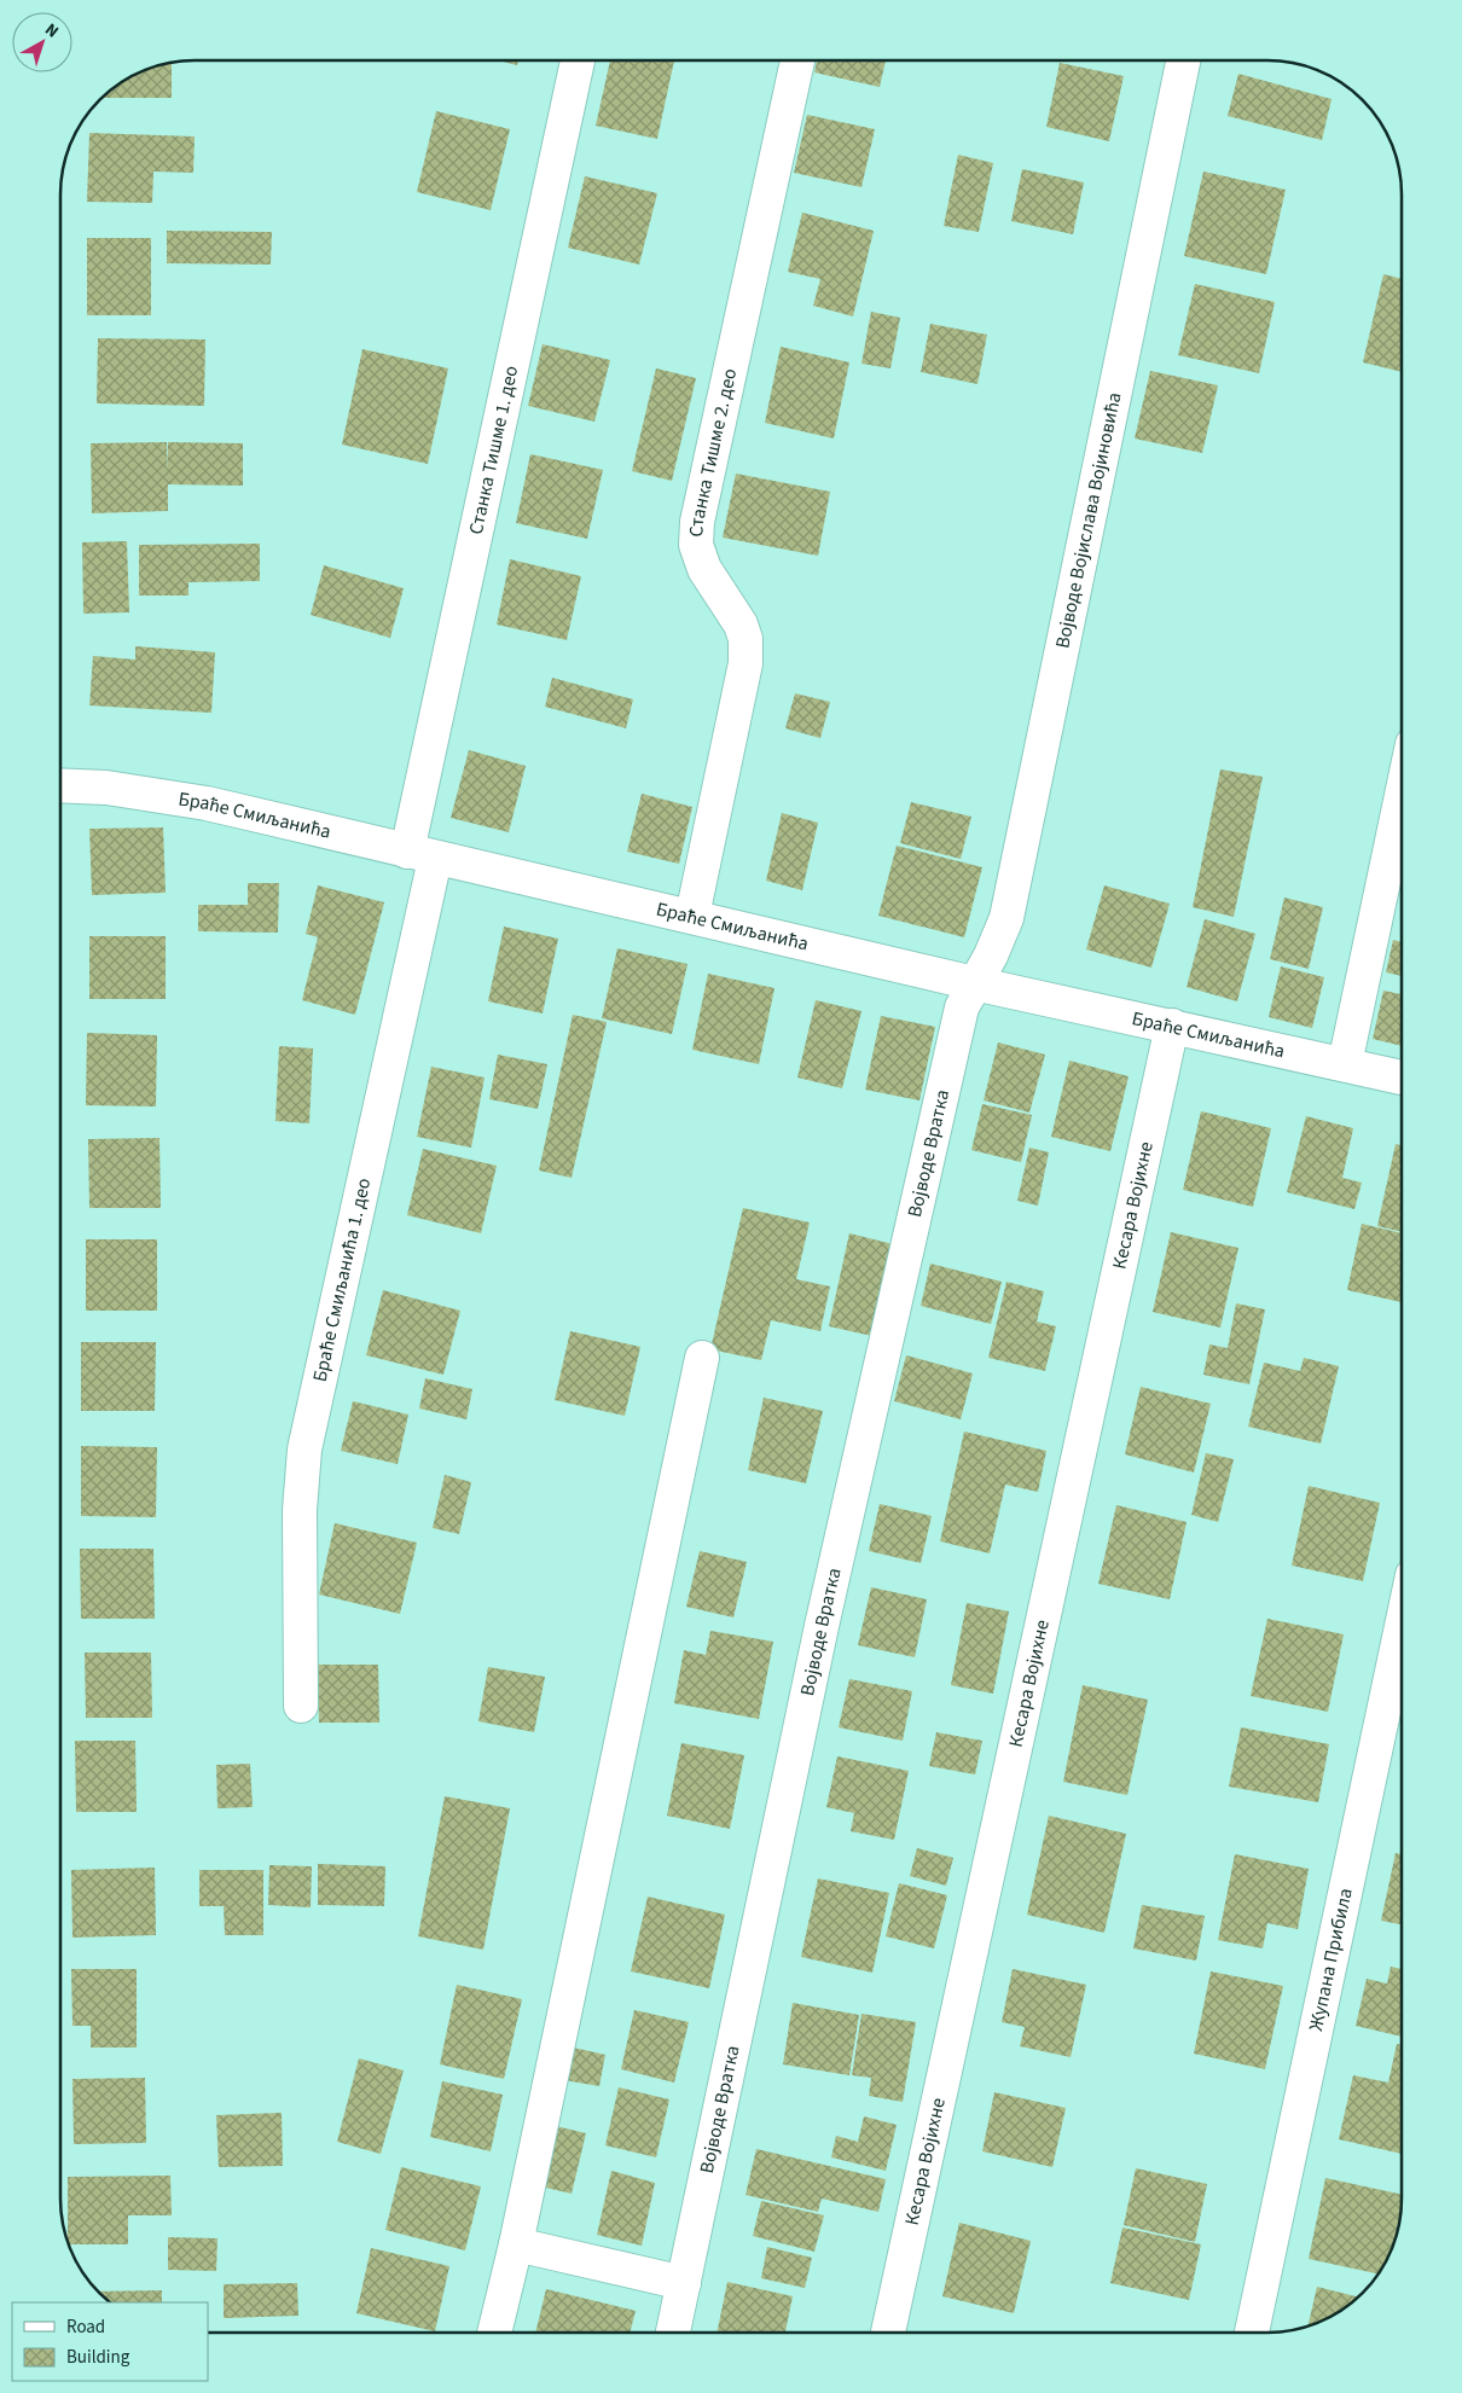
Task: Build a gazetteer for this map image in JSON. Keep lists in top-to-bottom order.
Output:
{
  "streets": {
    "street": [
      "Станка Тишме 1. део",
      "Станка Тишме 2. део",
      "Војводе Војислава Војиновића",
      "Браће Смиљанића",
      "Војводе Вратка",
      "Кесара Војихне",
      "Браће Смиљанића 1. део",
      "Жупана Прибила"
    ]
  },
  "crossings": [
    ["Станка Тишме 1. део", "Браће Смиљанића"],
    ["Станка Тишме 1. део", "Браће Смиљанића 1. део"],
    ["Станка Тишме 2. део", "Браће Смиљанића"],
    ["Војводе Војислава Војиновића", "Браће Смиљанића"],
    ["Војводе Војислава Војиновића", "Војводе Вратка"],
    ["Браће Смиљанића", "Војводе Вратка"],
    ["Браће Смиљанића", "Кесара Војихне"],
    ["Браће Смиљанића", "Браће Смиљанића 1. део"]
  ],
  "legend": ["Road", "Building"],
  "north": "top right"
}
